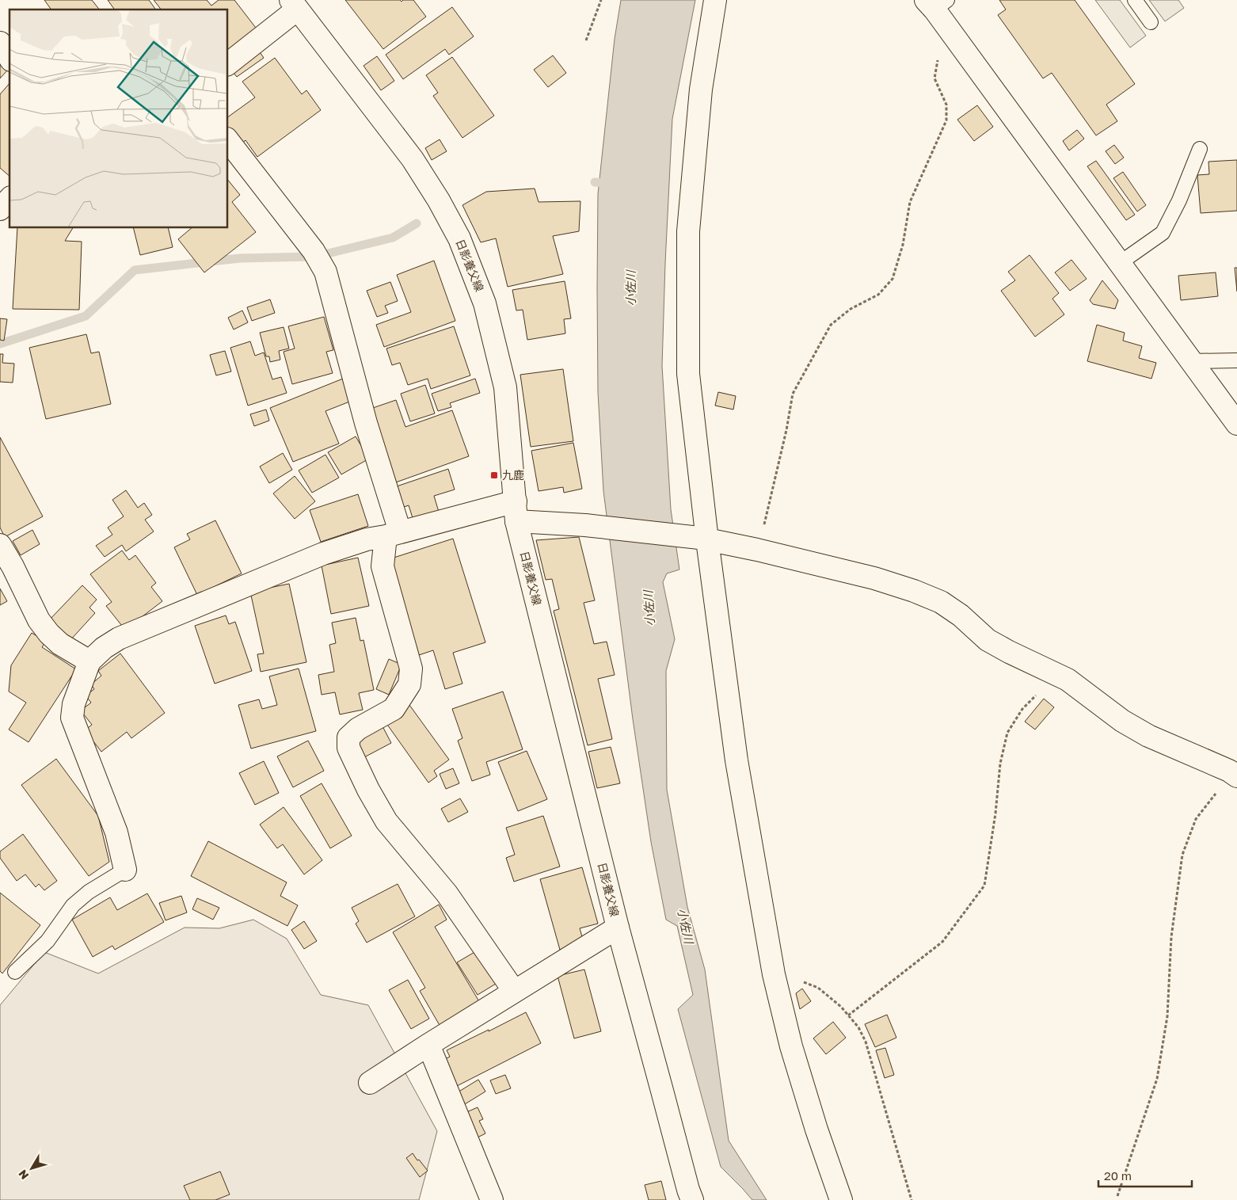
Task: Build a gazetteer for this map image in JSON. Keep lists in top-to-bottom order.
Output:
{
  "streets": {
    "street": ["日影養父線"]
  },
  "water": ["小佐川"],
  "places": {
    "transit": ["九鹿"]
  },
  "scale_bar": "20 m",
  "north": "bottom left"
}
